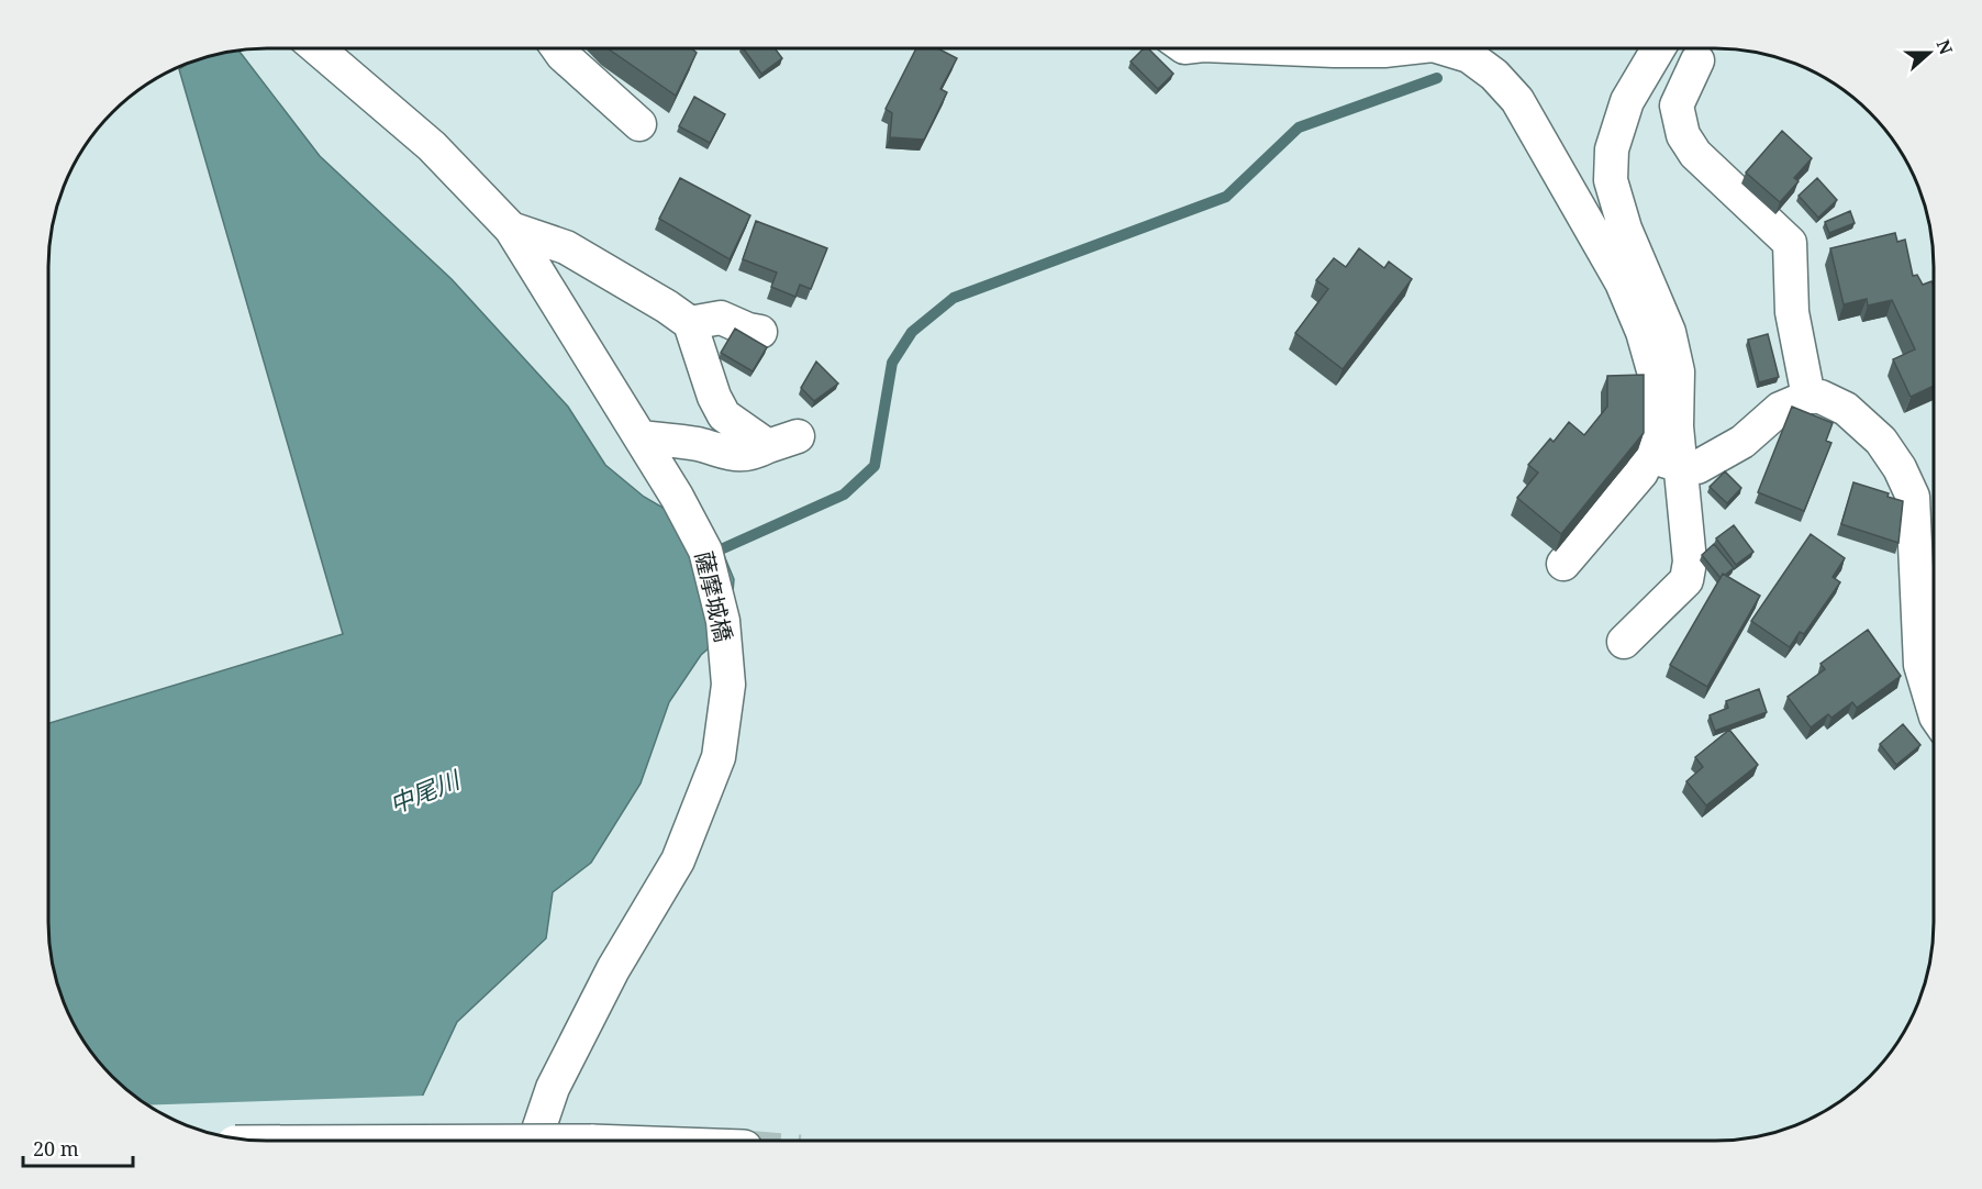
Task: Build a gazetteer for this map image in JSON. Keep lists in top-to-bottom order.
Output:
{
  "streets": {
    "street": ["薩摩城橋"]
  },
  "water": ["中尾川"],
  "scale_bar": "20 m",
  "north": "right"
}
